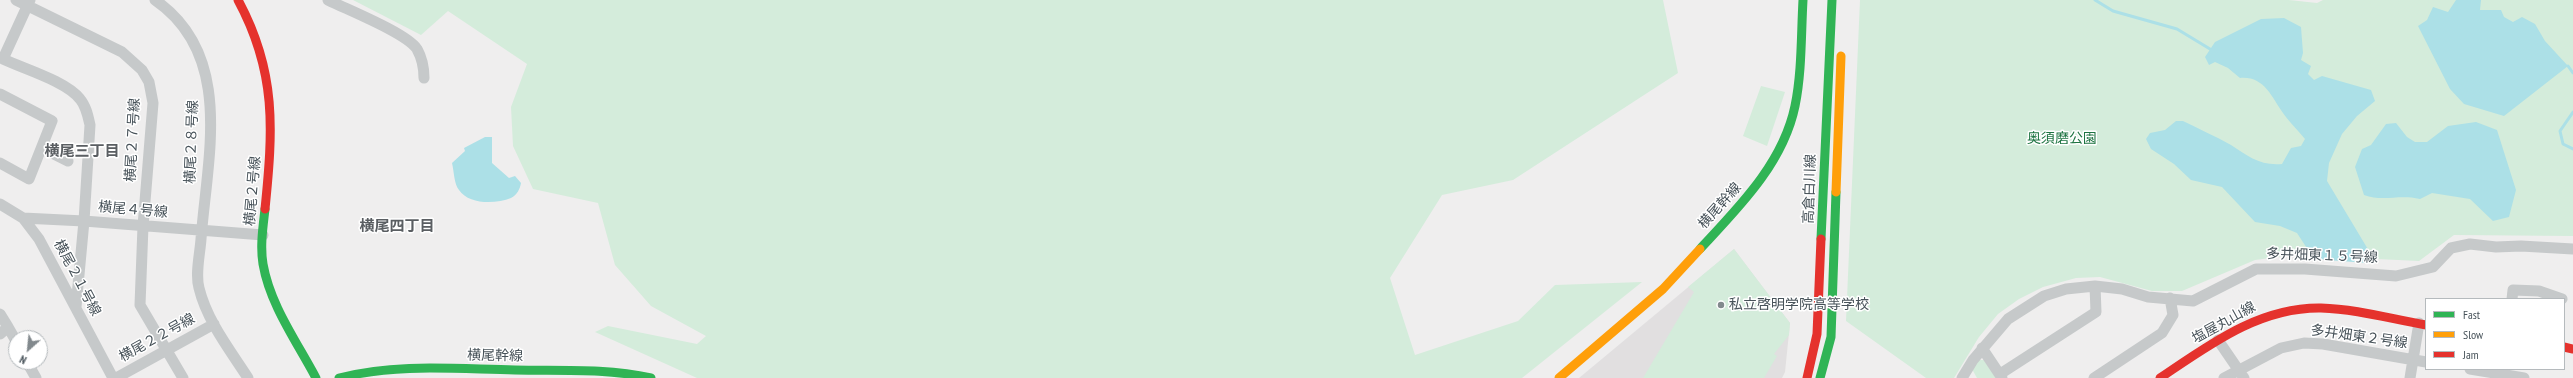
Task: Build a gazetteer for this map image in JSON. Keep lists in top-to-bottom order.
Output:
{
  "streets": {
    "street": [
      "横尾２７号線",
      "横尾２８号線",
      "高倉白川線",
      "横尾２号線",
      "横尾幹線",
      "横尾４号線",
      "多井畑東１５号線",
      "横尾２１号線",
      "塩屋丸山線",
      "多井畑東２号線",
      "横尾２２号線"
    ]
  },
  "crossings": [
    ["横尾２７号線", "横尾４号線"],
    ["横尾２７号線", "横尾２２号線"],
    ["横尾２８号線", "横尾４号線"],
    ["横尾２８号線", "横尾２２号線"],
    ["横尾２号線", "横尾４号線"],
    ["横尾２１号線", "横尾２２号線"]
  ],
  "districts": ["横尾三丁目", "横尾四丁目"],
  "parks": ["奥須磨公園"],
  "places": ["私立啓明学院高等学校"],
  "legend": ["Fast", "Slow", "Jam"],
  "north": "bottom left"
}
